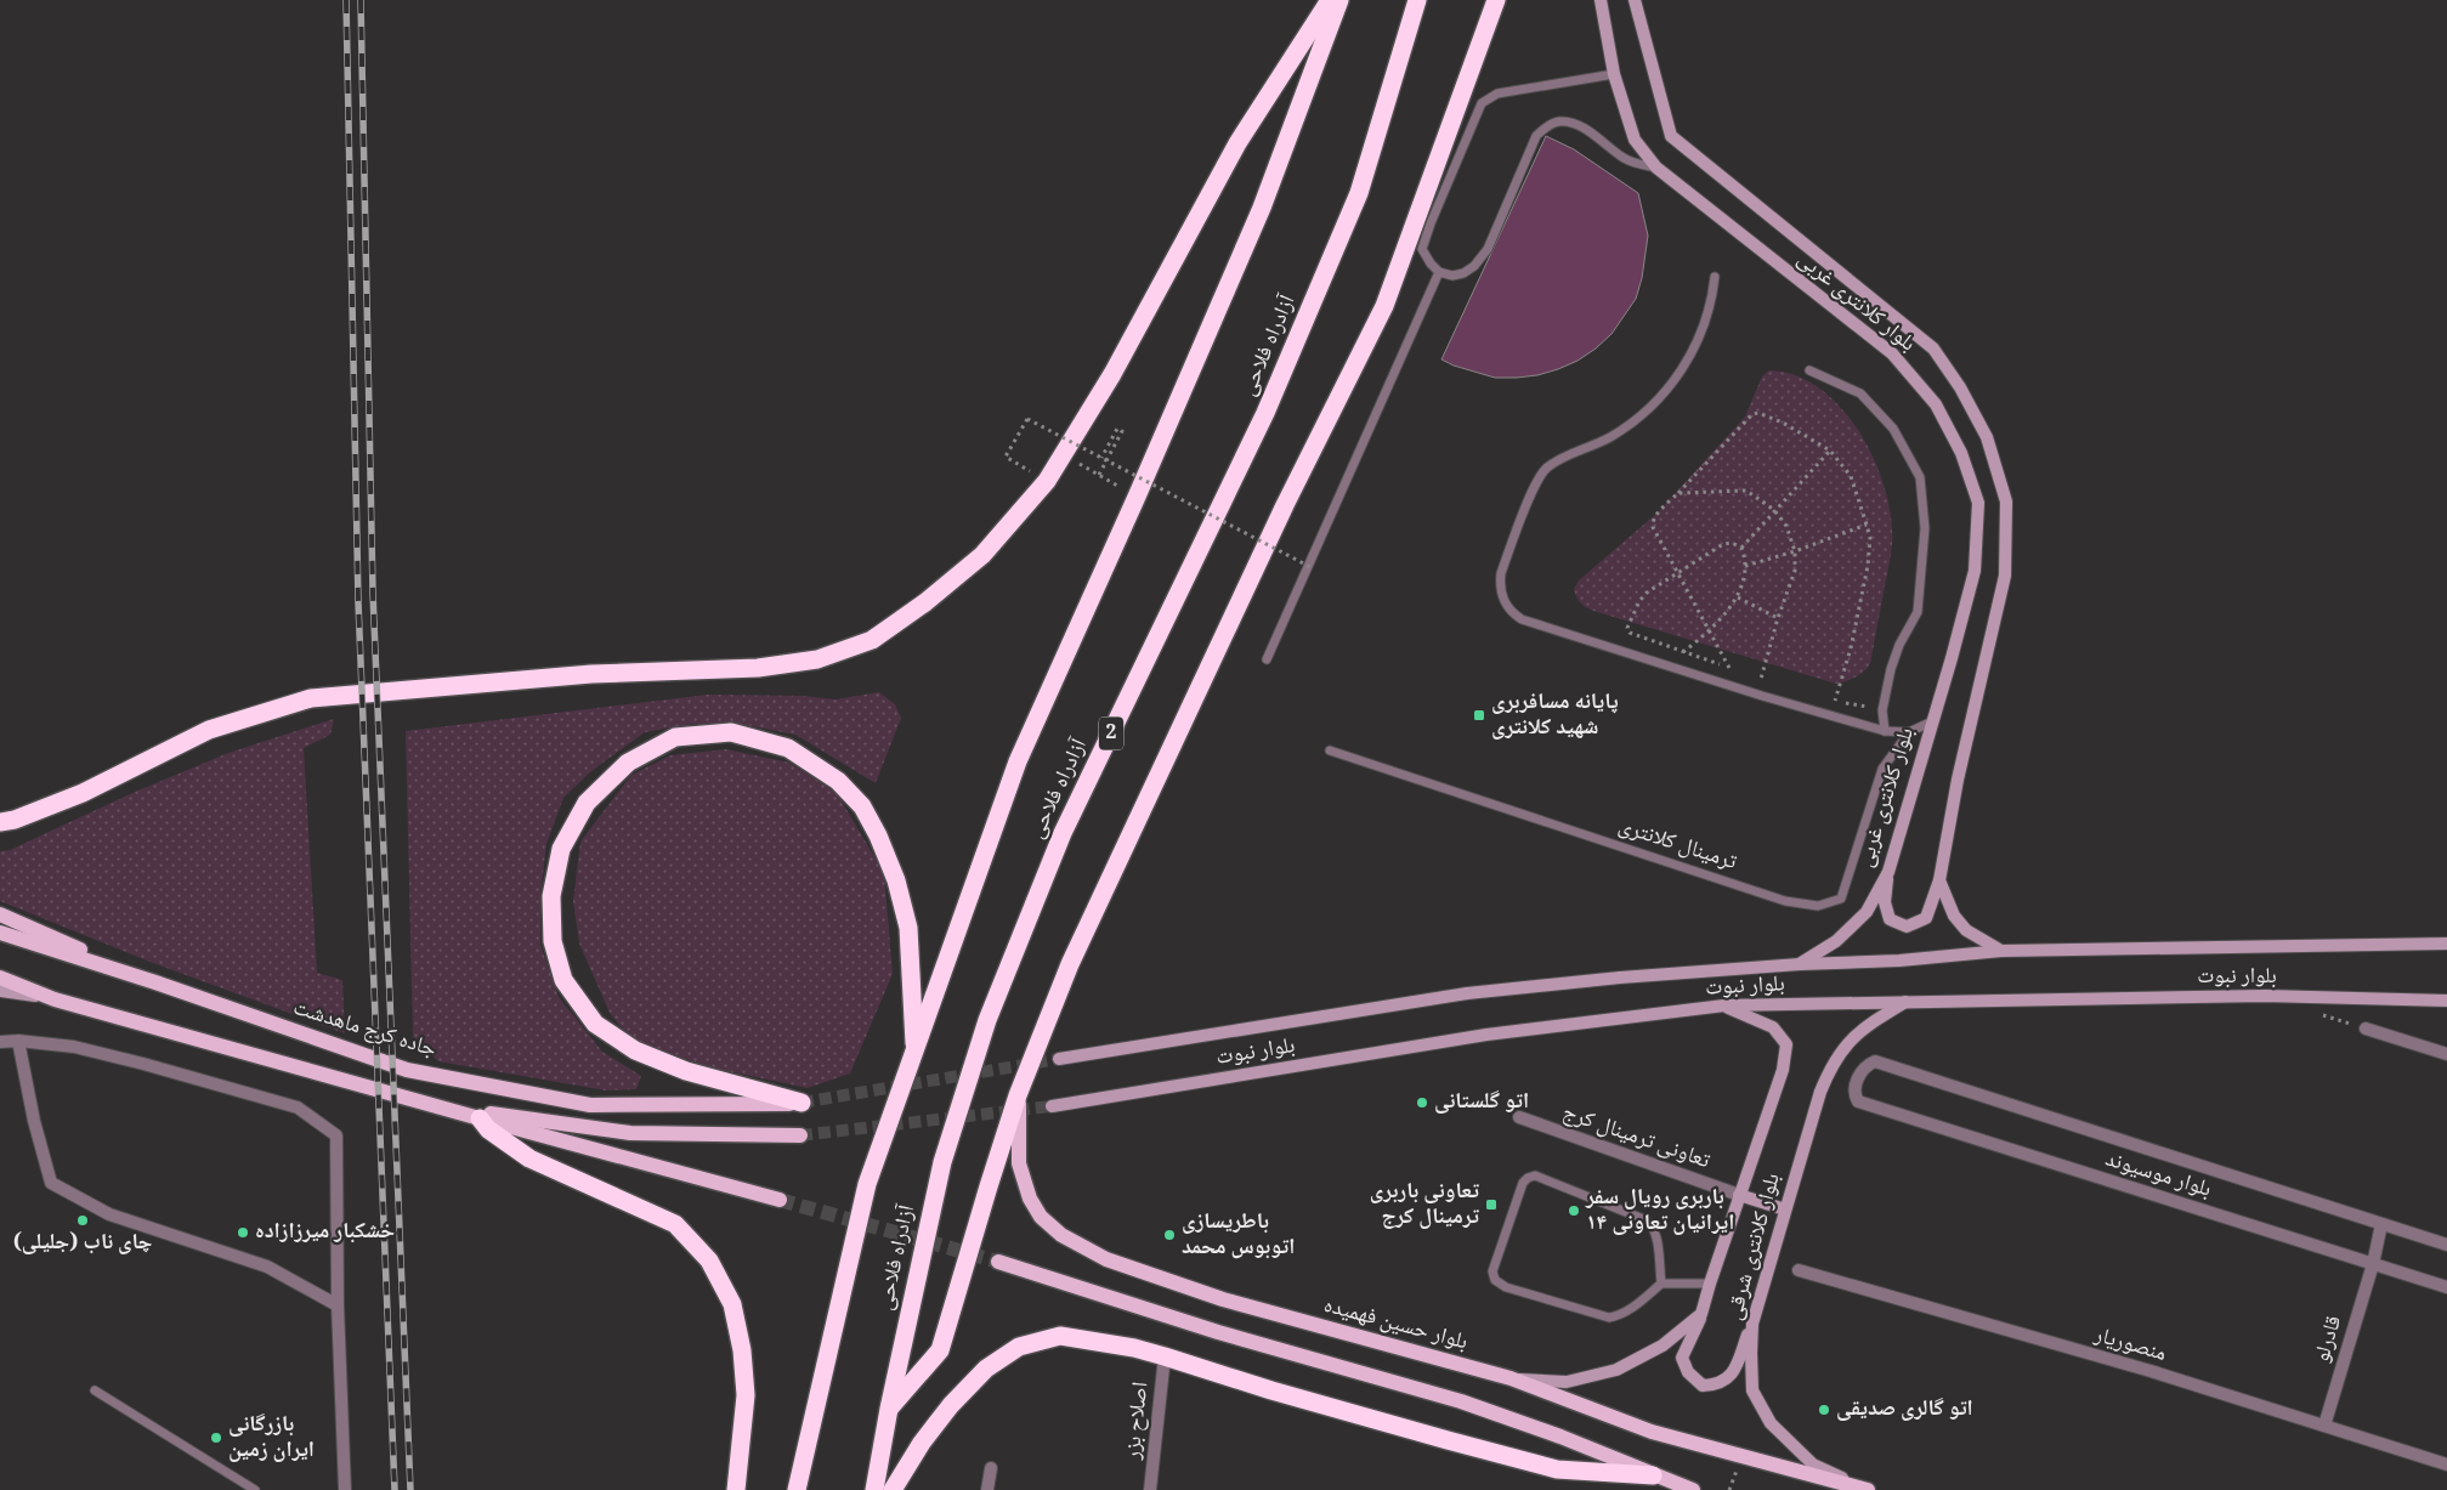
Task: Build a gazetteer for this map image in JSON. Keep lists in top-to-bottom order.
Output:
{
  "streets": {
    "highway": ["آزادراه فلاحی", "2"],
    "main road": ["جاده کرج ماهدشت", "بلوار حسین فهمیده"],
    "street": [
      "بلوار کلانتری غربی",
      "بلوار نبوت",
      "تعاونی ترمینال کرج",
      "بلوار موسیوند",
      "بلوار کلانتری شرقی",
      "قادرلو",
      "منصوریار",
      "اصلاح بزر"
    ],
    "lane": ["ترمینال کلانتری"]
  },
  "crossings": [
    ["بلوار کلانتری غربی", "بلوار نبوت"],
    ["بلوار نبوت", "بلوار کلانتری شرقی"],
    ["تعاونی ترمینال کرج", "بلوار کلانتری شرقی"],
    ["بلوار موسیوند", "قادرلو"],
    ["بلوار کلانتری شرقی", "بلوار حسین فهمیده"],
    ["قادرلو", "منصوریار"]
  ],
  "places": {
    "transit": ["پایانه مسافربری شهید کلانتری", "تعاونی باربری ترمینال کرج"],
    "other": [
      "اتو گلستانی",
      "باربری رویال سفر ایرانیان تعاونی ۱۴",
      "چای ناب (جلیلی)",
      "خشکبار میرزازاده",
      "باطریسازی اتوبوس محمد",
      "اتو گالری صدیقی",
      "بازرگانی ایران زمین"
    ]
  }
}
